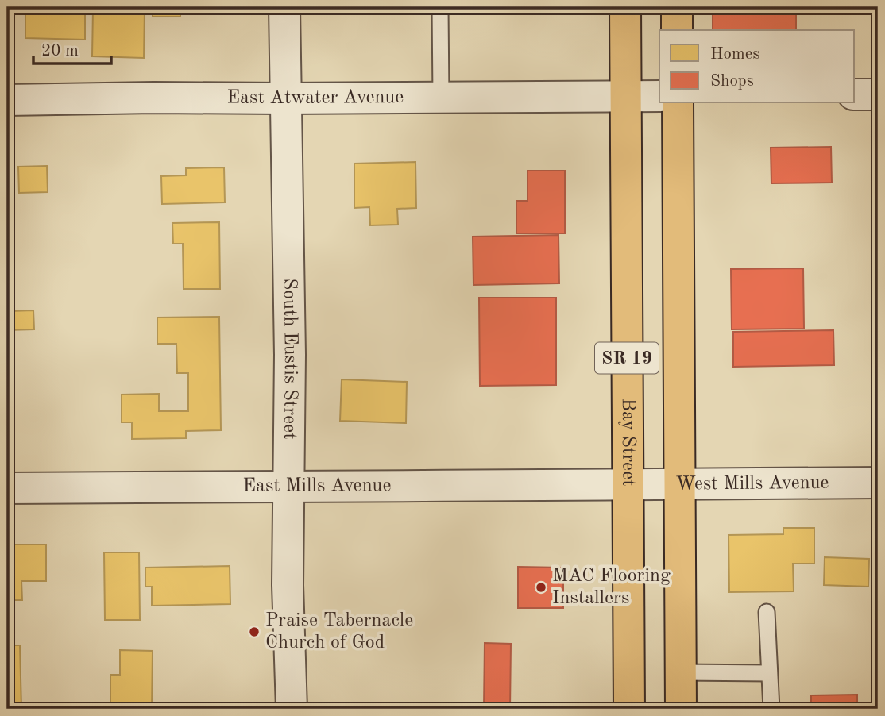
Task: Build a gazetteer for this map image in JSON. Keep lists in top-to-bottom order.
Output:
{
  "streets": {
    "main road": ["SR 19", "Bay Street"],
    "street": [
      "East Atwater Avenue",
      "South Eustis Street",
      "West Mills Avenue",
      "East Mills Avenue"
    ]
  },
  "crossings": [
    ["East Atwater Avenue", "South Eustis Street"],
    ["East Atwater Avenue", "Bay Street"],
    ["South Eustis Street", "East Mills Avenue"],
    ["SR 19", "West Mills Avenue"],
    ["Bay Street", "West Mills Avenue"],
    ["Bay Street", "East Mills Avenue"],
    ["West Mills Avenue", "East Mills Avenue"]
  ],
  "places": ["MAC Flooring Installers", "Praise Tabernacle Church of God"],
  "legend": ["Homes", "Shops"],
  "scale_bar": "20 m"
}
